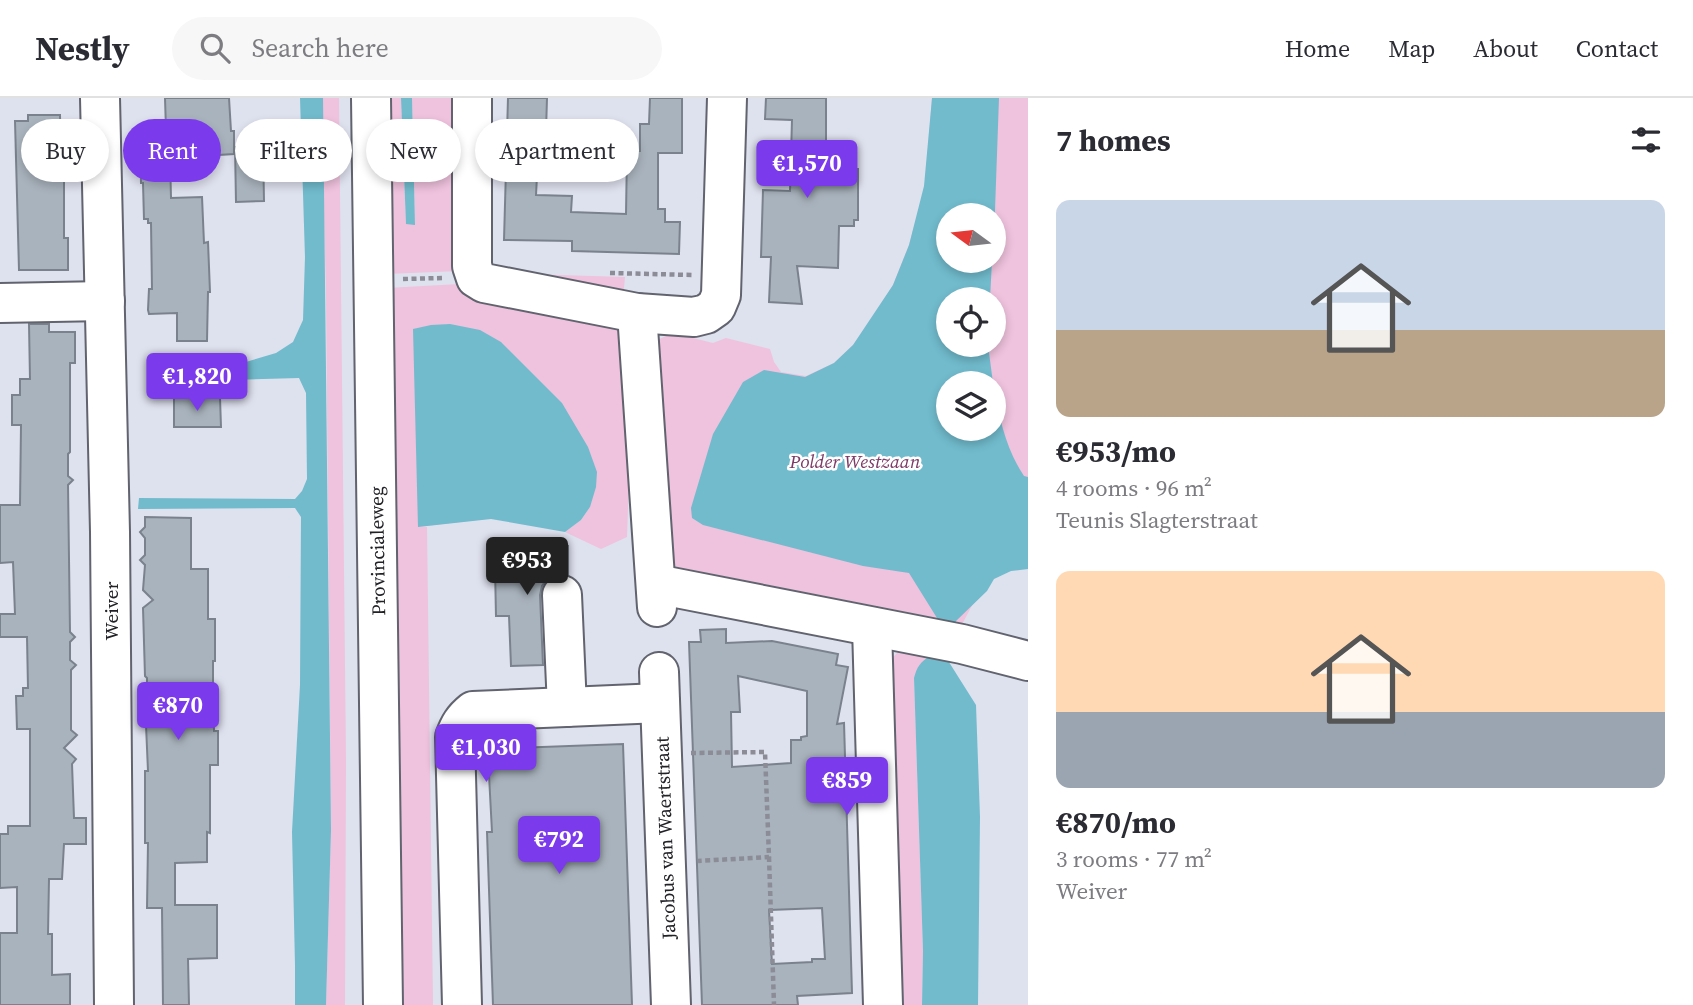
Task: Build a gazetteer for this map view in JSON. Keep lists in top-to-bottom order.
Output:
{
  "streets": {
    "street": ["Provincialeweg", "Weiver", "Jacobus van Waertstraat"]
  },
  "parks": ["Polder Westzaan"],
  "north": "left",
  "page": {
    "header": "Nestly",
    "search": "Search here",
    "nav": [
      "Home",
      "Map",
      "About",
      "Contact"
    ],
    "heading": "7 homes",
    "chip": [
      "Buy",
      "Rent",
      "Filters",
      "New",
      "Apartment"
    ],
    "price": [
      "€1,570",
      "€1,820",
      "€953",
      "€870",
      "€1,030",
      "€859",
      "€792"
    ],
    "list": [
      {
        "name": "€953/mo",
        "note": "4 rooms · 96 m² · Teunis Slagterstraat"
      },
      {
        "name": "€870/mo",
        "note": "3 rooms · 77 m² · Weiver"
      }
    ]
  }
}
